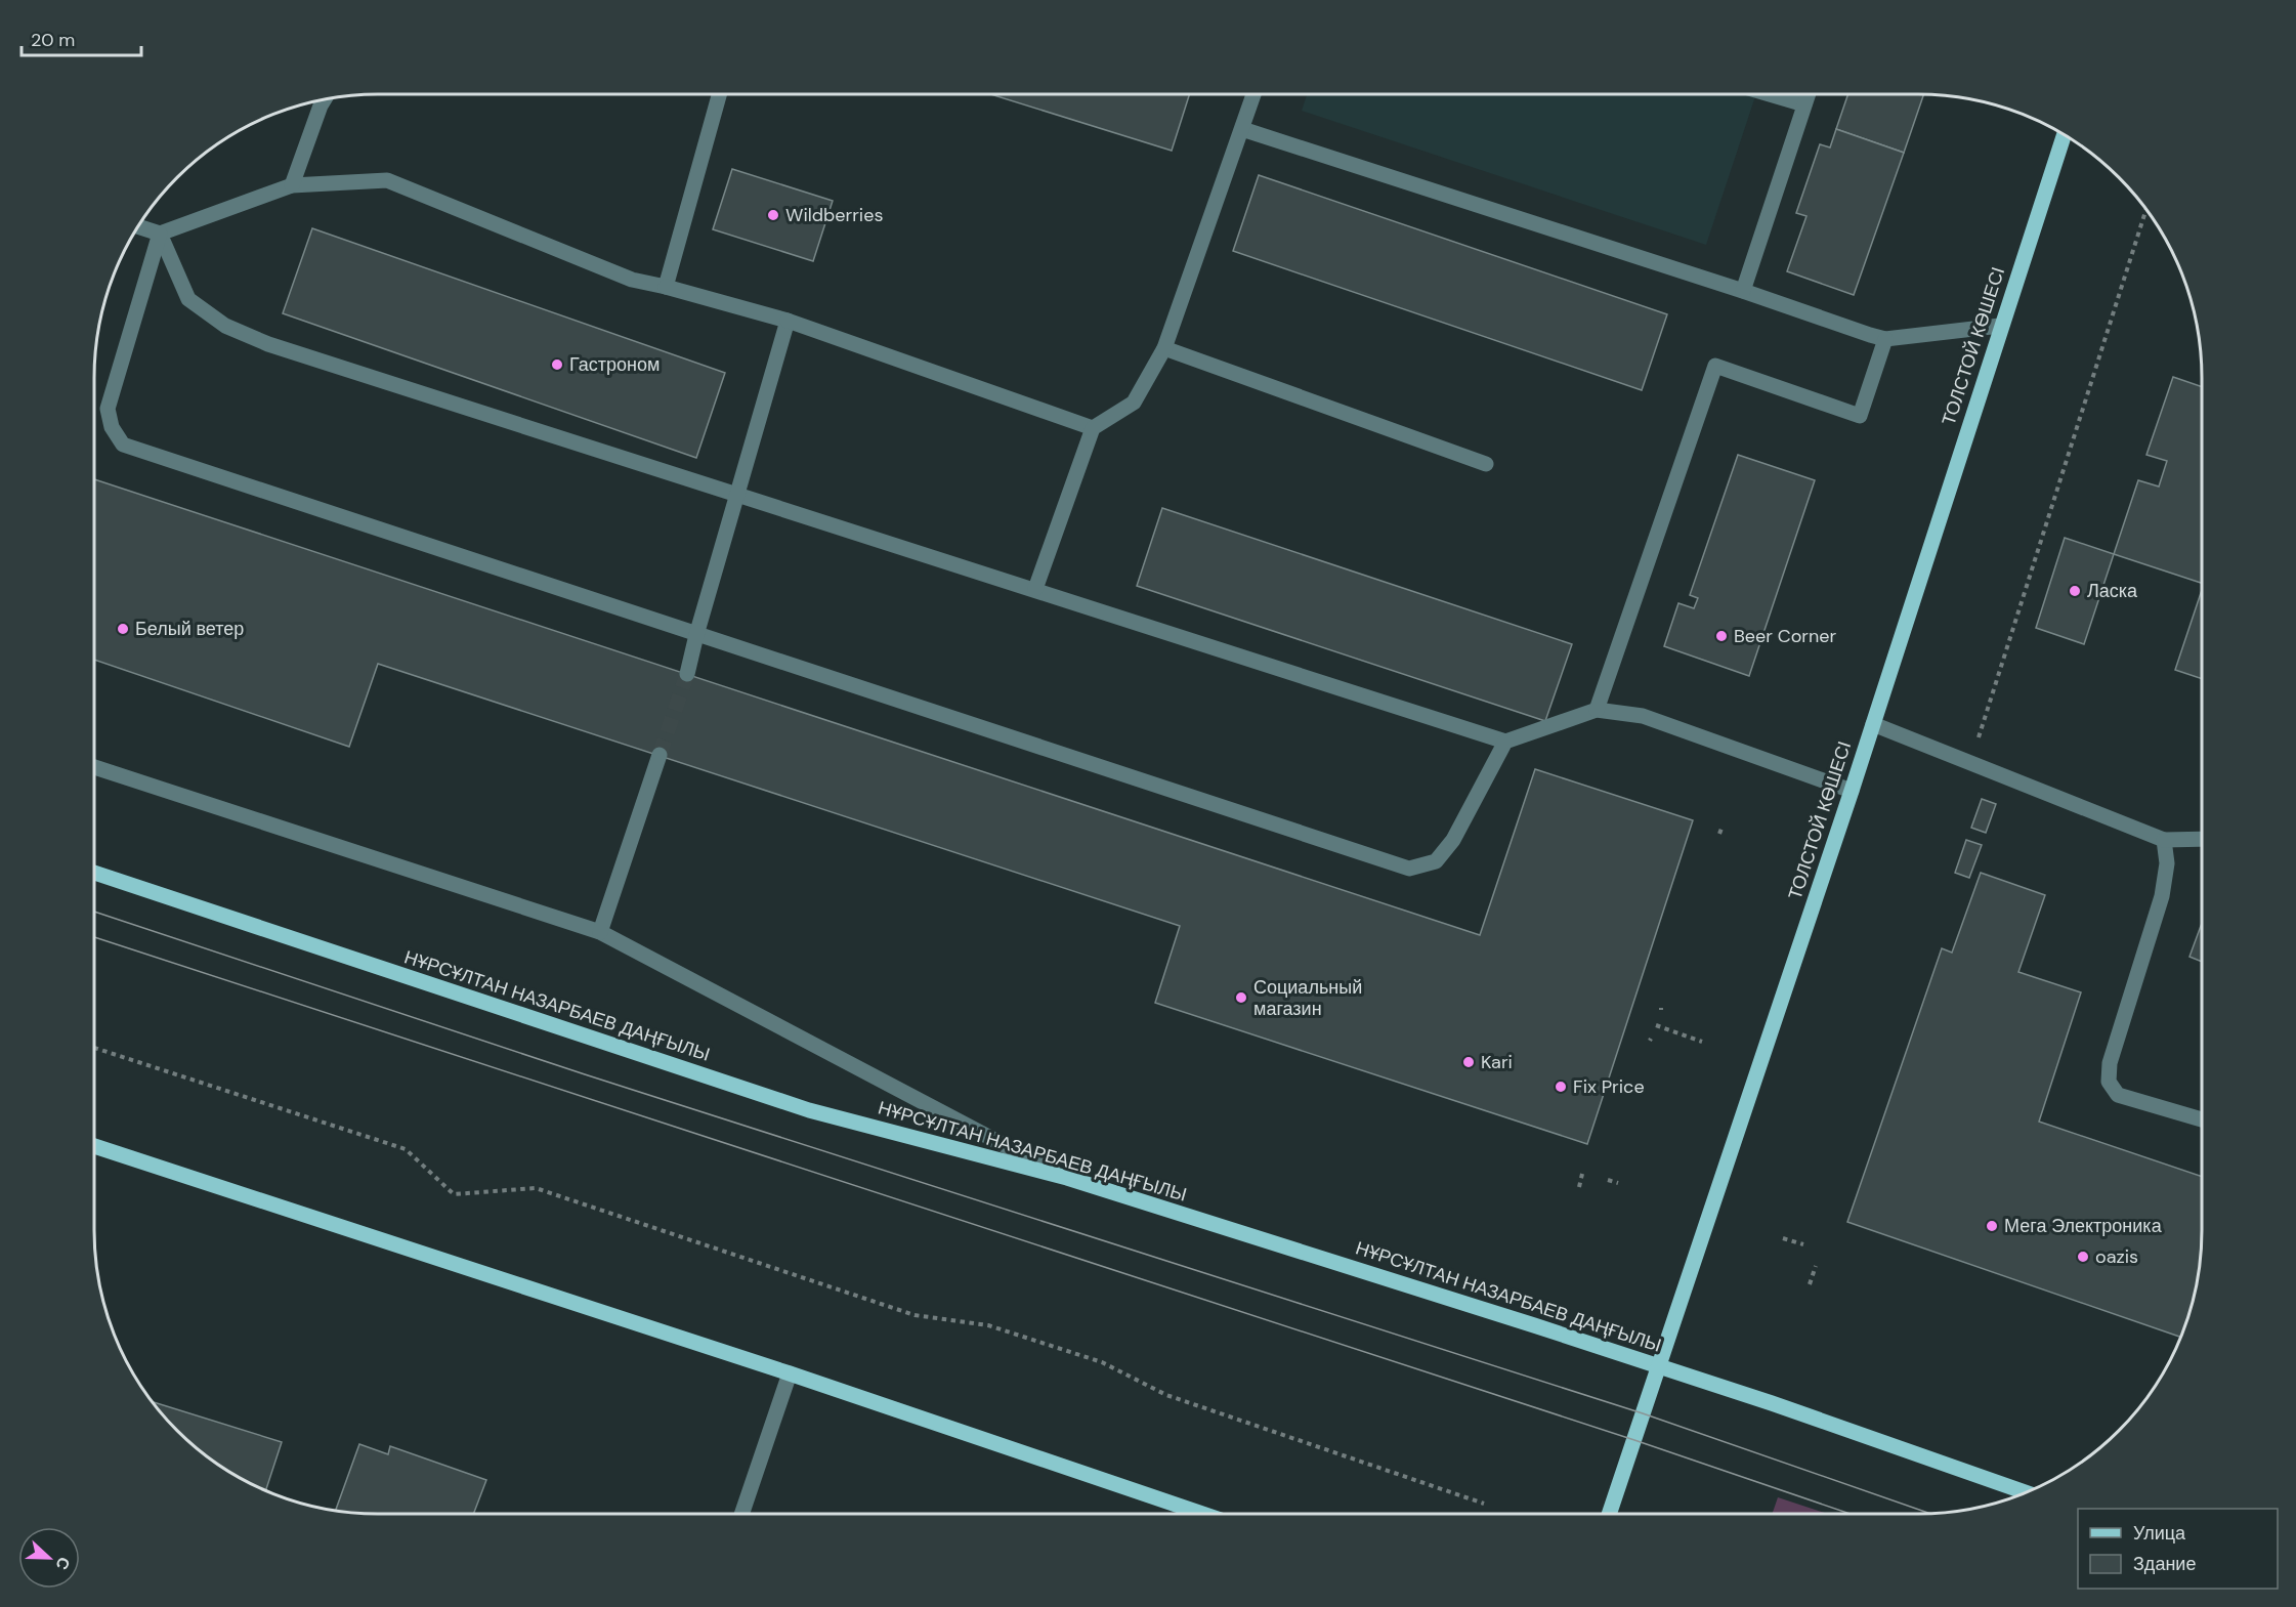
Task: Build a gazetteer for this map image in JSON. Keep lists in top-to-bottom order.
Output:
{
  "streets": {
    "main road": ["ТОЛСТОЙ КӨШЕСІ", "НҰРСҰЛТАН НАЗАРБАЕВ ДАҢҒЫЛЫ"]
  },
  "crossings": [
    ["ТОЛСТОЙ КӨШЕСІ", "НҰРСҰЛТАН НАЗАРБАЕВ ДАҢҒЫЛЫ"]
  ],
  "places": [
    "Wildberries",
    "Гастроном",
    "Ласка",
    "Белый ветер",
    "Beer Corner",
    "Социальный магазин",
    "Kari",
    "Fix Price",
    "Мега Электроника",
    "oazis"
  ],
  "legend": ["Улица", "Здание"],
  "scale_bar": "20 m",
  "north": "right"
}
